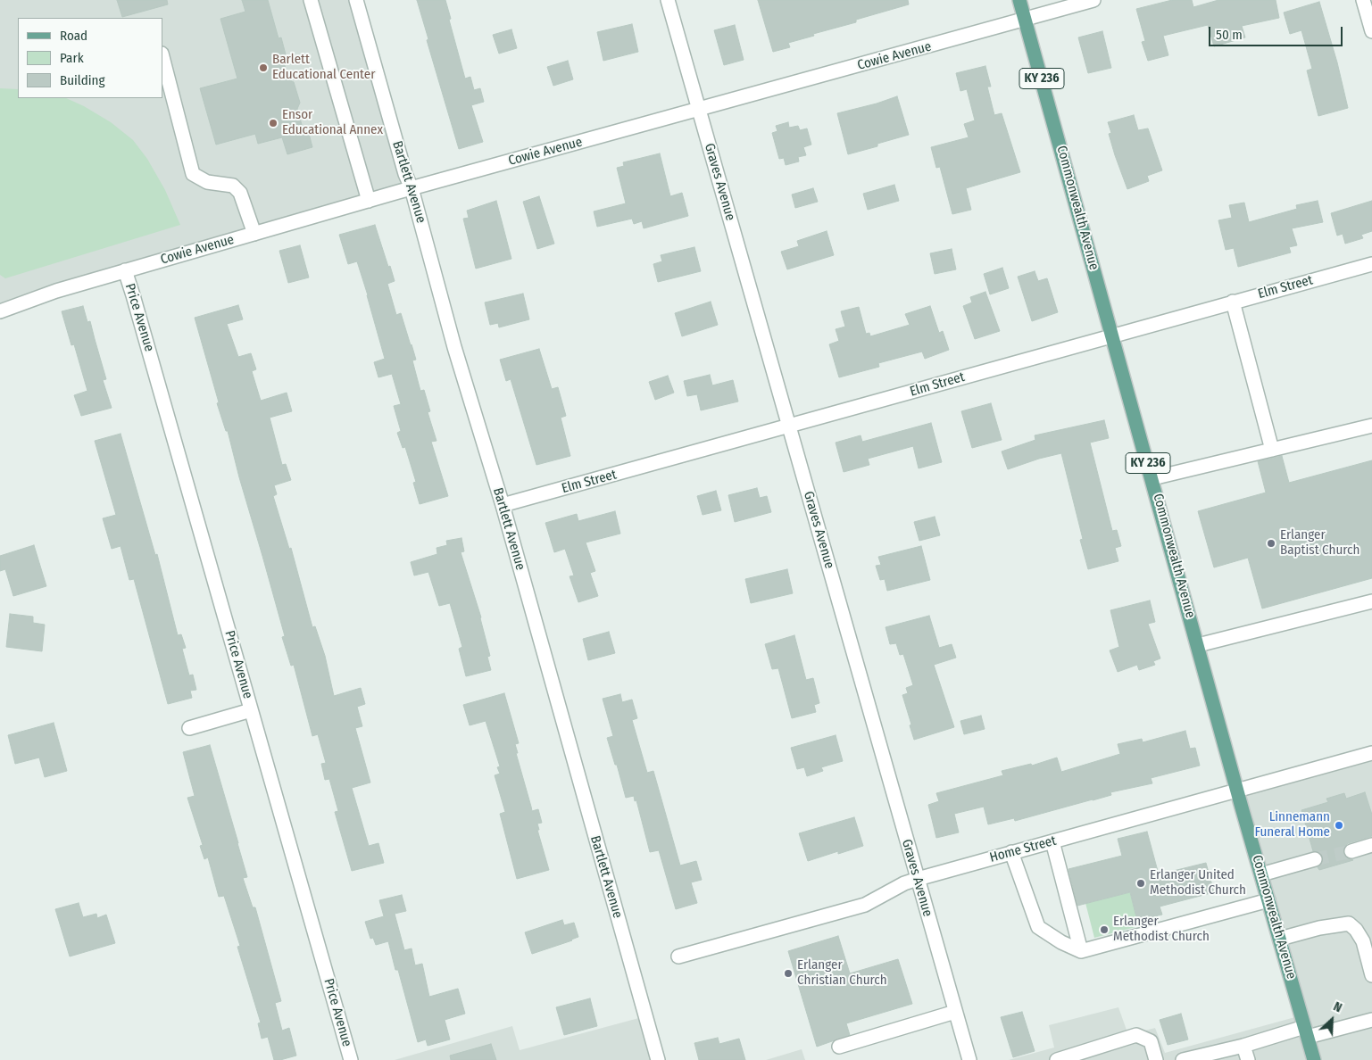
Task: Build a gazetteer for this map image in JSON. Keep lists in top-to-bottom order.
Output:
{
  "streets": {
    "main road": ["KY 236", "Commonwealth Avenue"],
    "street": [
      "Cowie Avenue",
      "Bartlett Avenue",
      "Graves Avenue",
      "Elm Street",
      "Price Avenue",
      "Home Street"
    ]
  },
  "crossings": [
    ["Cowie Avenue", "Bartlett Avenue"],
    ["Cowie Avenue", "Graves Avenue"],
    ["Cowie Avenue", "Commonwealth Avenue"],
    ["Cowie Avenue", "Price Avenue"],
    ["Bartlett Avenue", "Elm Street"],
    ["Graves Avenue", "Elm Street"],
    ["Graves Avenue", "Home Street"],
    ["Commonwealth Avenue", "Elm Street"],
    ["Commonwealth Avenue", "Home Street"]
  ],
  "places": [
    "Barlett Educational Center",
    "Ensor Educational Annex",
    "Erlanger Baptist Church",
    "Linnemann Funeral Home",
    "Erlanger United Methodist Church",
    "Erlanger Methodist Church",
    "Erlanger Christian Church"
  ],
  "legend": ["Road", "Park", "Building"],
  "scale_bar": "50 m",
  "north": "top right"
}
